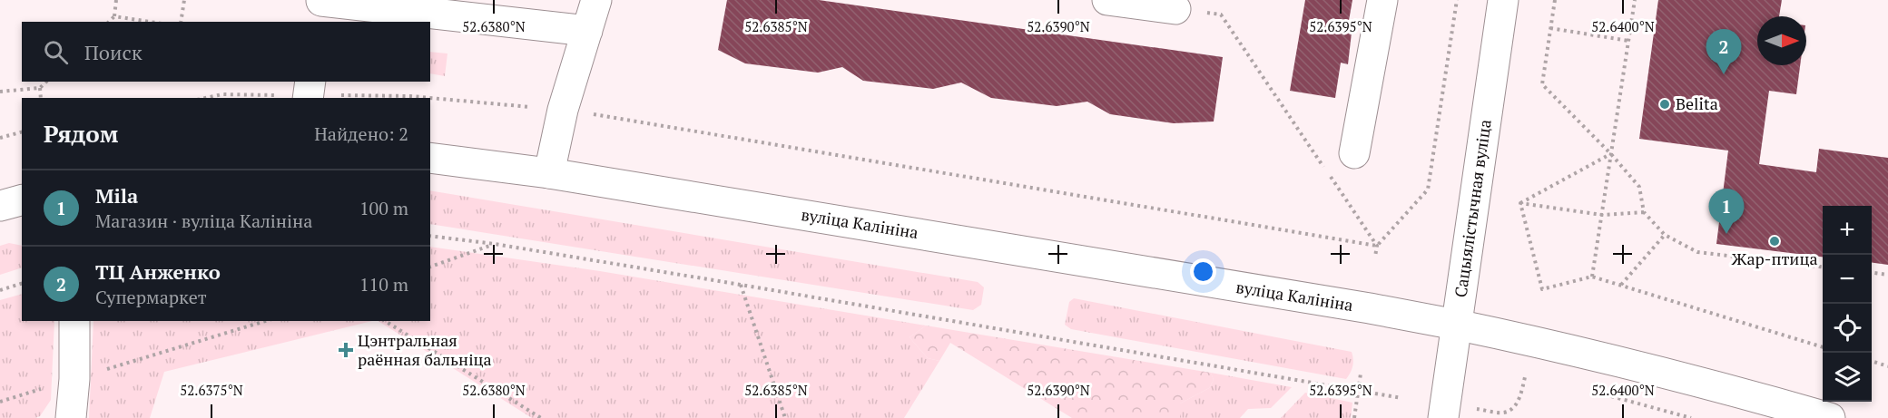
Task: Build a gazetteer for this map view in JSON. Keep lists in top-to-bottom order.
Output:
{
  "streets": {
    "main road": ["Сацыялістычная вуліца", "вуліца Калініна"]
  },
  "crossings": [
    ["Сацыялістычная вуліца", "вуліца Калініна"]
  ],
  "places": {
    "other": ["Belita", "Жар-птица"],
    "health": ["Цэнтральная раённая бальніца"]
  },
  "north": "right",
  "page": {
    "search": "Поиск",
    "pins": ["2", "1"],
    "heading": ["Рядом", "Найдено: 2"],
    "list": [
      {
        "mark": "1",
        "name": "Mila",
        "note": "Магазин · вуліца Калініна",
        "value": "100 m"
      },
      {
        "mark": "2",
        "name": "ТЦ Анженко",
        "note": "Супермаркет",
        "value": "110 m"
      }
    ],
    "map_buttons": ["+", "−"]
  },
  "coordinates": [
    "52.6380°N",
    "52.6385°N",
    "52.6390°N",
    "52.6395°N",
    "52.6400°N",
    "52.6375°N"
  ]
}
